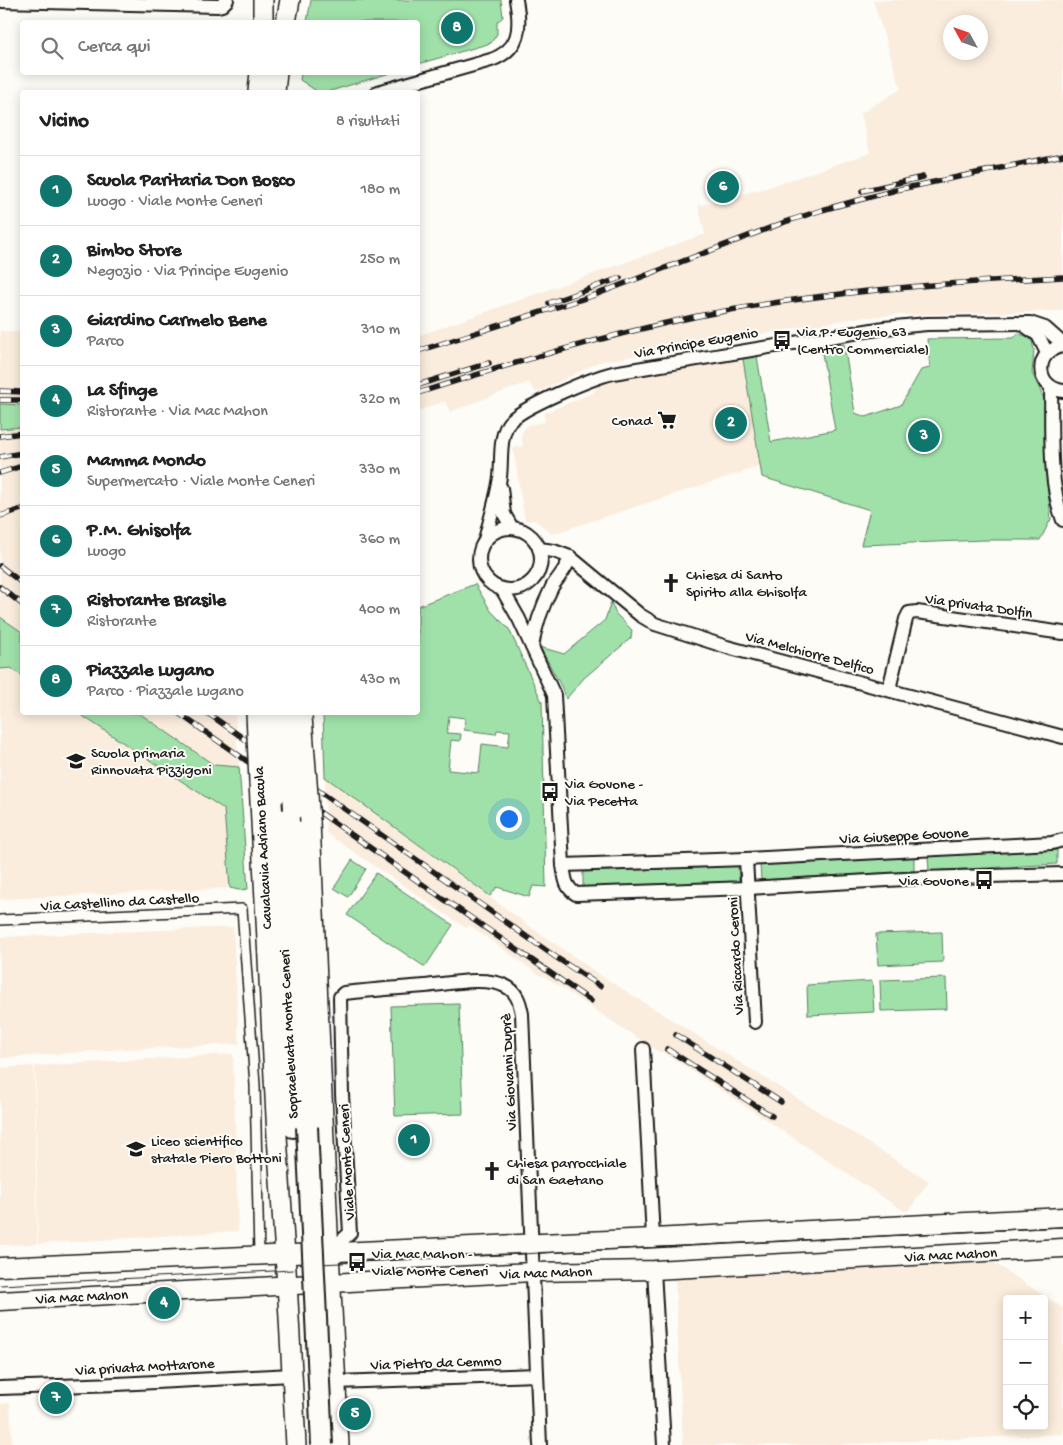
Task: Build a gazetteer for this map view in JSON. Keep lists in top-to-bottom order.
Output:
{
  "streets": {
    "highway": ["Sopraelevata Monte Ceneri"],
    "main road": ["Cavalcavia Adriano Bacula", "Via Mac Mahon"],
    "street": [
      "Via Principe Eugenio",
      "Via privata Dolfin",
      "Via Melchiorre Delfico",
      "Via Giuseppe Govone",
      "Via Castellino da Castello",
      "Via Riccardo Ceroni",
      "Via Giovanni Duprè",
      "Viale Monte Ceneri",
      "Via Pietro da Cemmo",
      "Via privata Mottarone"
    ]
  },
  "crossings": [
    ["Via Principe Eugenio", "Via Melchiorre Delfico"],
    ["Via privata Dolfin", "Via Melchiorre Delfico"],
    ["Cavalcavia Adriano Bacula", "Via Mac Mahon"],
    ["Via Castellino da Castello", "Via Mac Mahon"],
    ["Via Giovanni Duprè", "Viale Monte Ceneri"],
    ["Via Giovanni Duprè", "Via Mac Mahon"],
    ["Via Giovanni Duprè", "Via Pietro da Cemmo"],
    ["Viale Monte Ceneri", "Via Mac Mahon"]
  ],
  "places": {
    "bus stop": [
      "Via P. Eugenio 63 (Centro Commerciale)",
      "Via Govone - Via Pecetta",
      "Via Govone",
      "Via Mac Mahon - Viale Monte Ceneri"
    ],
    "supermarket": ["Conad"],
    "church": ["Chiesa di Santo Spirito alla Ghisolfa", "Chiesa parrocchiale di San Gaetano"],
    "school or university": ["Scuola primaria Rinnovata Pizzigoni", "Liceo scientifico statale Piero Bottoni"]
  },
  "north": "top left",
  "page": {
    "pins": [
      "8",
      "6",
      "2",
      "3",
      "1",
      "4",
      "7",
      "5"
    ],
    "search": "Cerca qui",
    "heading": ["Vicino", "8 risultati"],
    "list": [
      {
        "mark": "1",
        "name": "Scuola Paritaria Don Bosco",
        "note": "Luogo · Viale Monte Ceneri",
        "value": "180 m"
      },
      {
        "mark": "2",
        "name": "Bimbo Store",
        "note": "Negozio · Via Principe Eugenio",
        "value": "250 m"
      },
      {
        "mark": "3",
        "name": "Giardino Carmelo Bene",
        "note": "Parco",
        "value": "310 m"
      },
      {
        "mark": "4",
        "name": "La Sfinge",
        "note": "Ristorante · Via Mac Mahon",
        "value": "320 m"
      },
      {
        "mark": "5",
        "name": "Mamma Mondo",
        "note": "Supermercato · Viale Monte Ceneri",
        "value": "330 m"
      },
      {
        "mark": "6",
        "name": "P.M. Ghisolfa",
        "note": "Luogo",
        "value": "360 m"
      },
      {
        "mark": "7",
        "name": "Ristorante Brasile",
        "note": "Ristorante",
        "value": "400 m"
      },
      {
        "mark": "8",
        "name": "Piazzale Lugano",
        "note": "Parco · Piazzale Lugano",
        "value": "430 m"
      }
    ],
    "map_buttons": ["+", "−"]
  }
}
